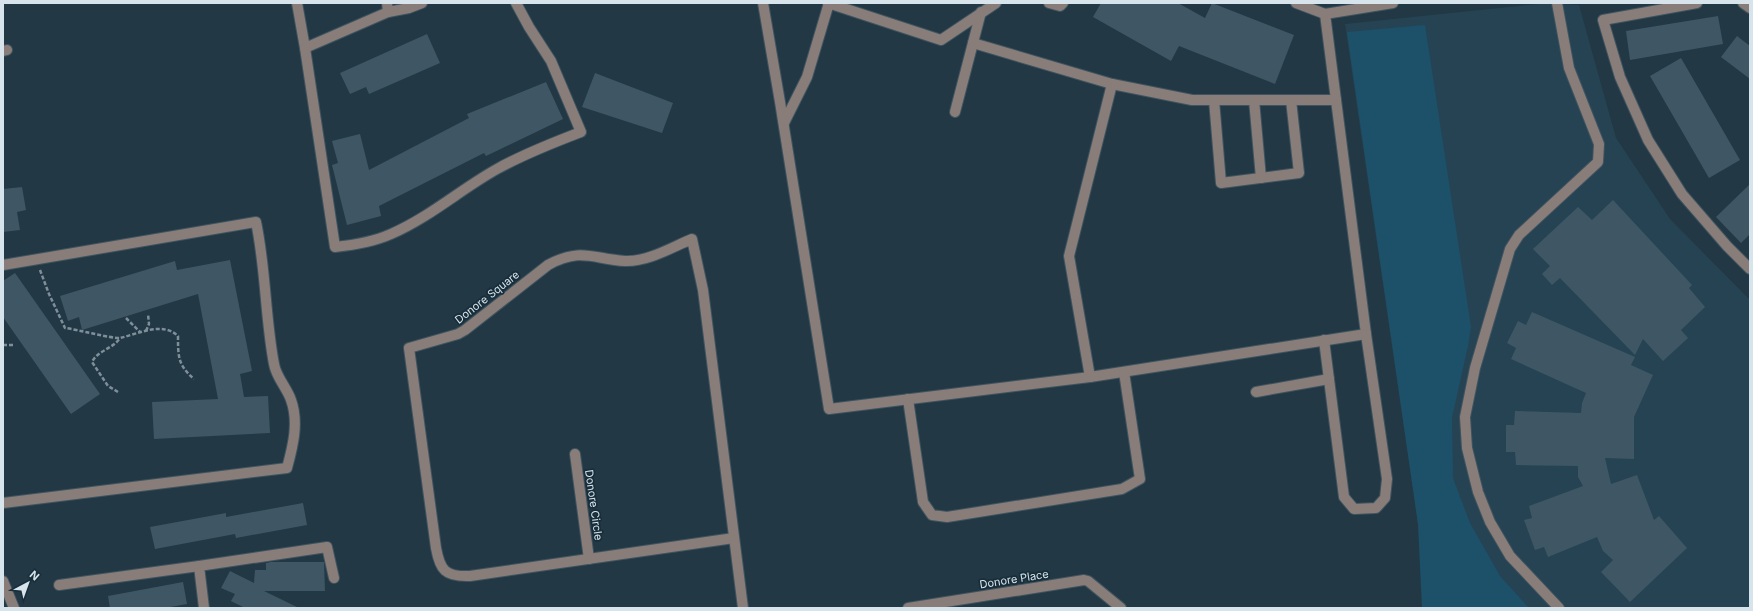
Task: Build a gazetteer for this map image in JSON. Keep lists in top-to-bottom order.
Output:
{
  "streets": {
    "street": ["Donore Square", "Donore Circle", "Donore Place"]
  },
  "crossings": [
    ["Donore Square", "Donore Circle"]
  ],
  "north": "top right"
}
